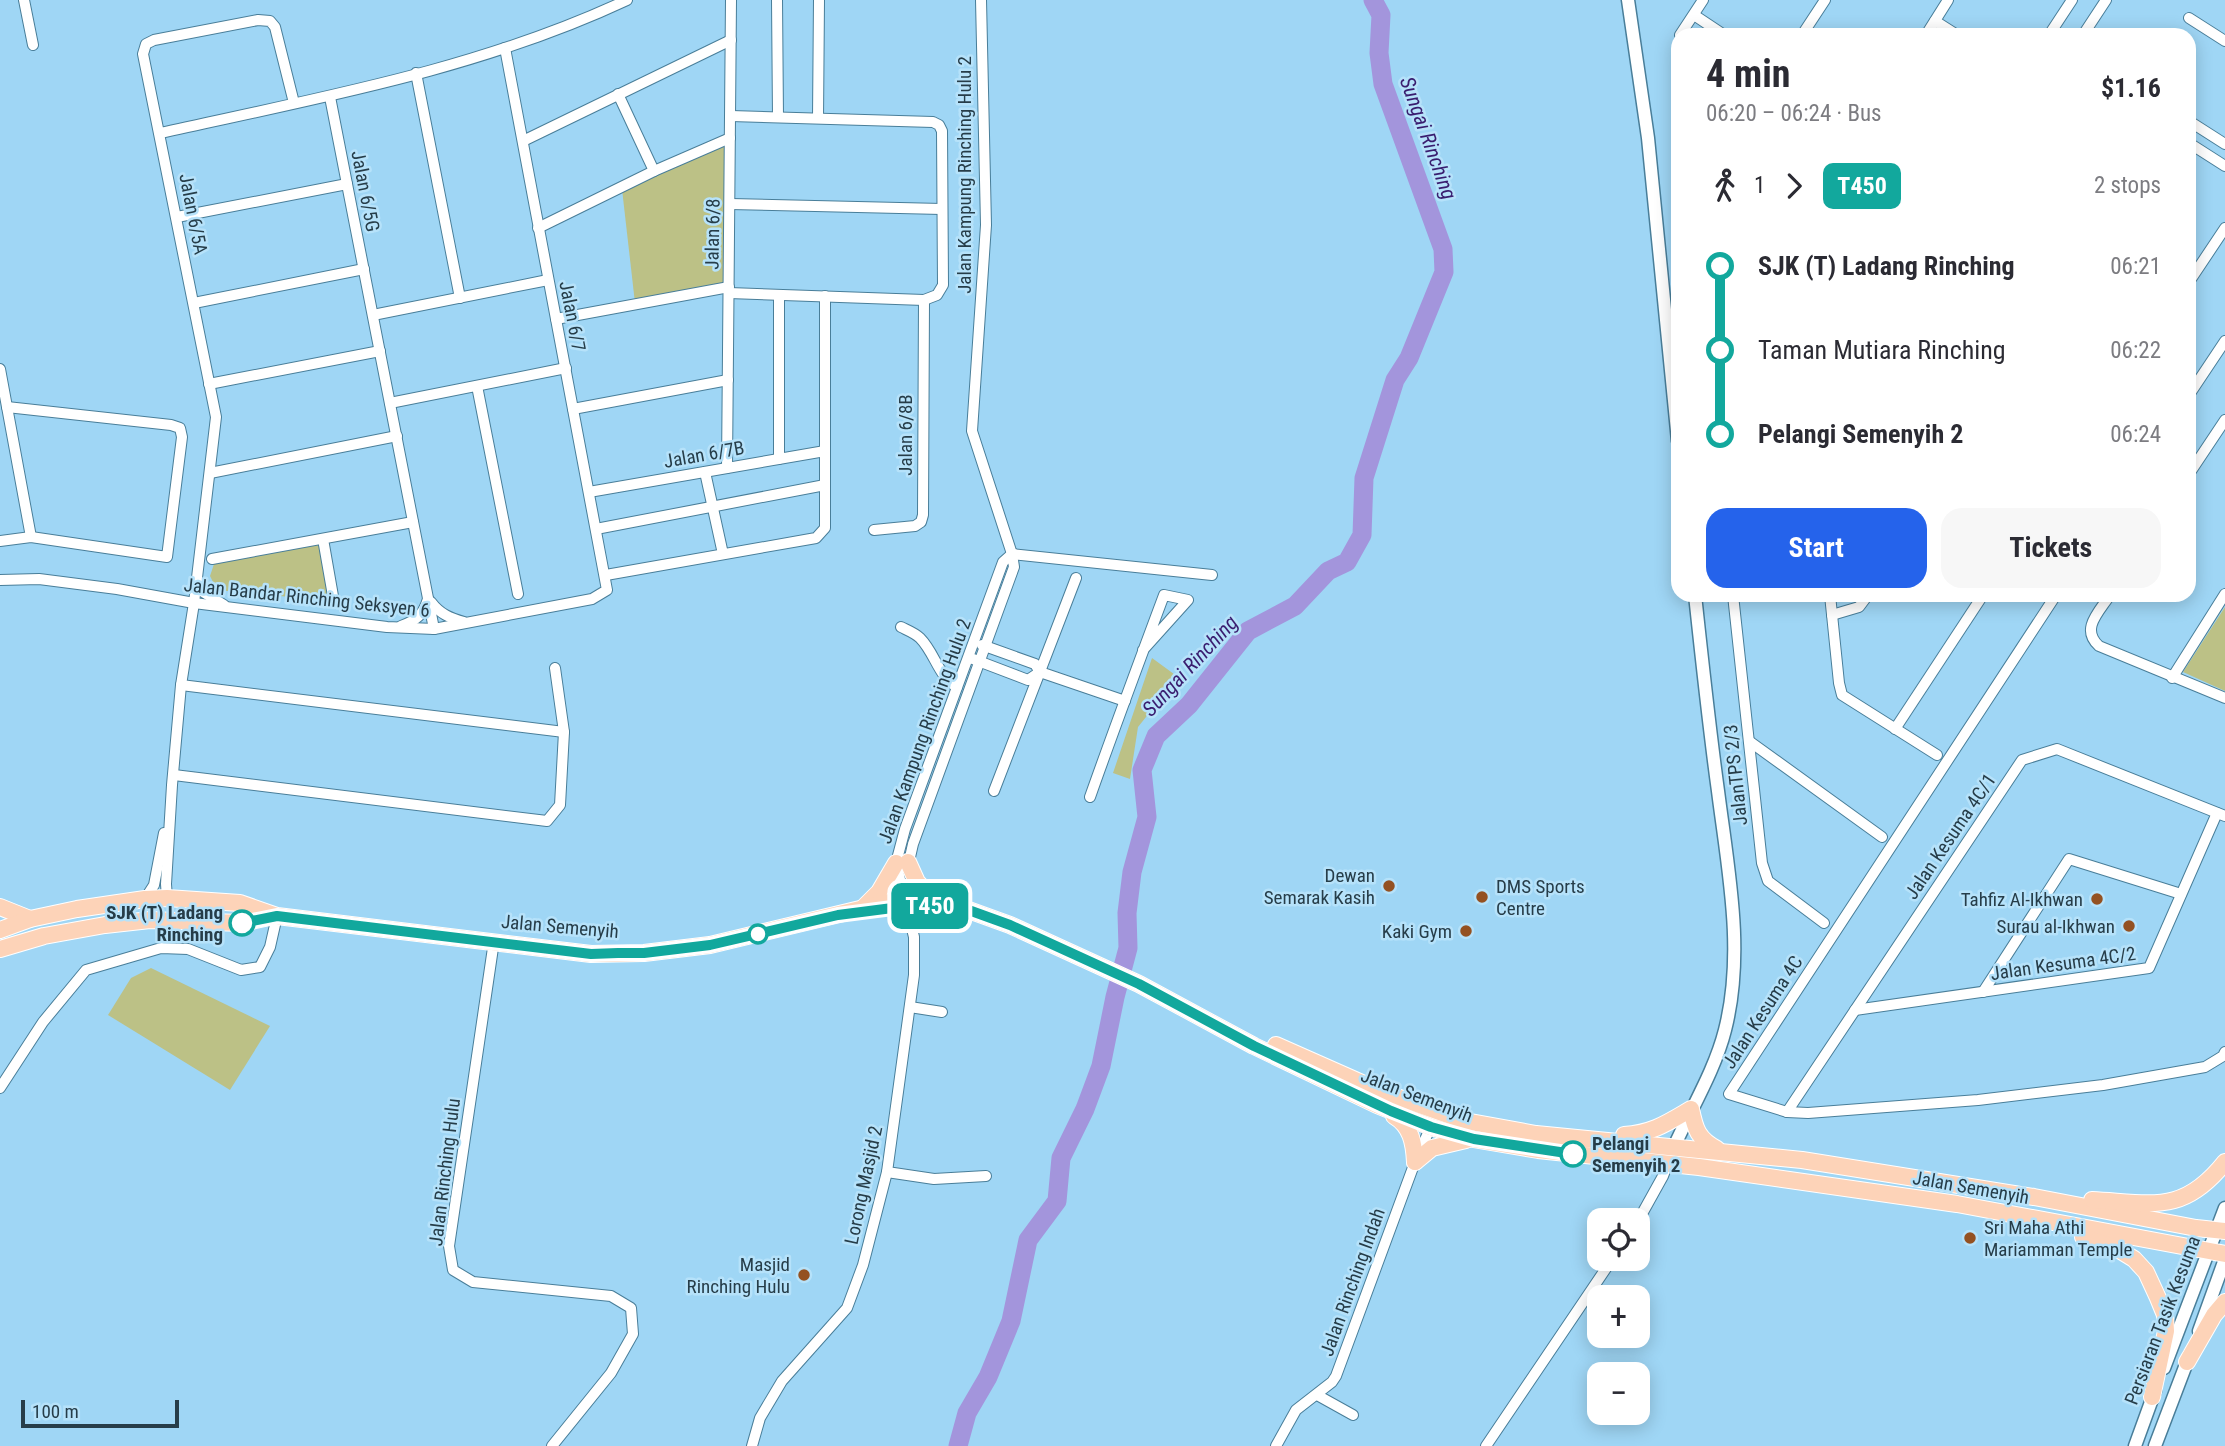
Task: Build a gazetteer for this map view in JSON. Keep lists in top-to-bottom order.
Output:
{
  "streets": {
    "main road": ["Jalan Semenyih"],
    "street": [
      "Jalan Kampung Rinching Hulu 2",
      "Jalan 6/5G",
      "Jalan 6/5A",
      "Jalan 6/8",
      "Jalan 6/7",
      "Jalan 6/8B",
      "Jalan 6/7B",
      "Jalan Bandar Rinching Seksyen 6",
      "JalanTPS 2/3",
      "Jalan Kesuma 4C/1",
      "Jalan Kesuma 4C/2",
      "Jalan Kesuma 4C",
      "Jalan Rinching Hulu",
      "Lorong Masjid 2",
      "Jalan Rinching Indah",
      "Persiaran Tasik Kesuma"
    ]
  },
  "crossings": [
    ["Jalan Kampung Rinching Hulu 2", "Jalan Semenyih"],
    ["Jalan Kampung Rinching Hulu 2", "Lorong Masjid 2"],
    ["Jalan 6/5G", "Jalan Bandar Rinching Seksyen 6"],
    ["Jalan 6/5A", "Jalan Bandar Rinching Seksyen 6"],
    ["Jalan 6/8", "Jalan 6/7B"],
    ["Jalan 6/7", "Jalan 6/7B"],
    ["Jalan 6/7", "Jalan Bandar Rinching Seksyen 6"],
    ["Jalan Kesuma 4C/1", "Jalan Kesuma 4C/2"],
    ["Jalan Kesuma 4C/1", "Jalan Kesuma 4C"],
    ["Jalan Semenyih", "Jalan Rinching Hulu"],
    ["Jalan Semenyih", "Lorong Masjid 2"],
    ["Jalan Semenyih", "Jalan Rinching Indah"],
    ["Jalan Semenyih", "Persiaran Tasik Kesuma"]
  ],
  "water": ["Sungai Rinching"],
  "places": [
    "Dewan Semarak Kasih",
    "DMS Sports Centre",
    "Tahfiz Al-Ikhwan",
    "SJK (T) Ladang Rinching",
    "Surau al-Ikhwan",
    "Kaki Gym",
    "Pelangi Semenyih 2",
    "Sri Maha Athi Mariamman Temple",
    "Masjid Rinching Hulu"
  ],
  "lines": ["bus line T450"],
  "scale_bar": "100 m",
  "page": {
    "on_map": "T450",
    "heading": ["4 min", "06:20 – 06:24 · Bus", "$1.16"],
    "legs": ["1", "T450", "2 stops"],
    "list": [
      {
        "name": "SJK (T) Ladang Rinching",
        "value": "06:21"
      },
      {
        "name": "Taman Mutiara Rinching",
        "value": "06:22"
      },
      {
        "name": "Pelangi Semenyih 2",
        "value": "06:24"
      }
    ],
    "buttons": ["Start", "Tickets"],
    "map_buttons": ["+", "−"],
    "scale": "100 m"
  }
}
